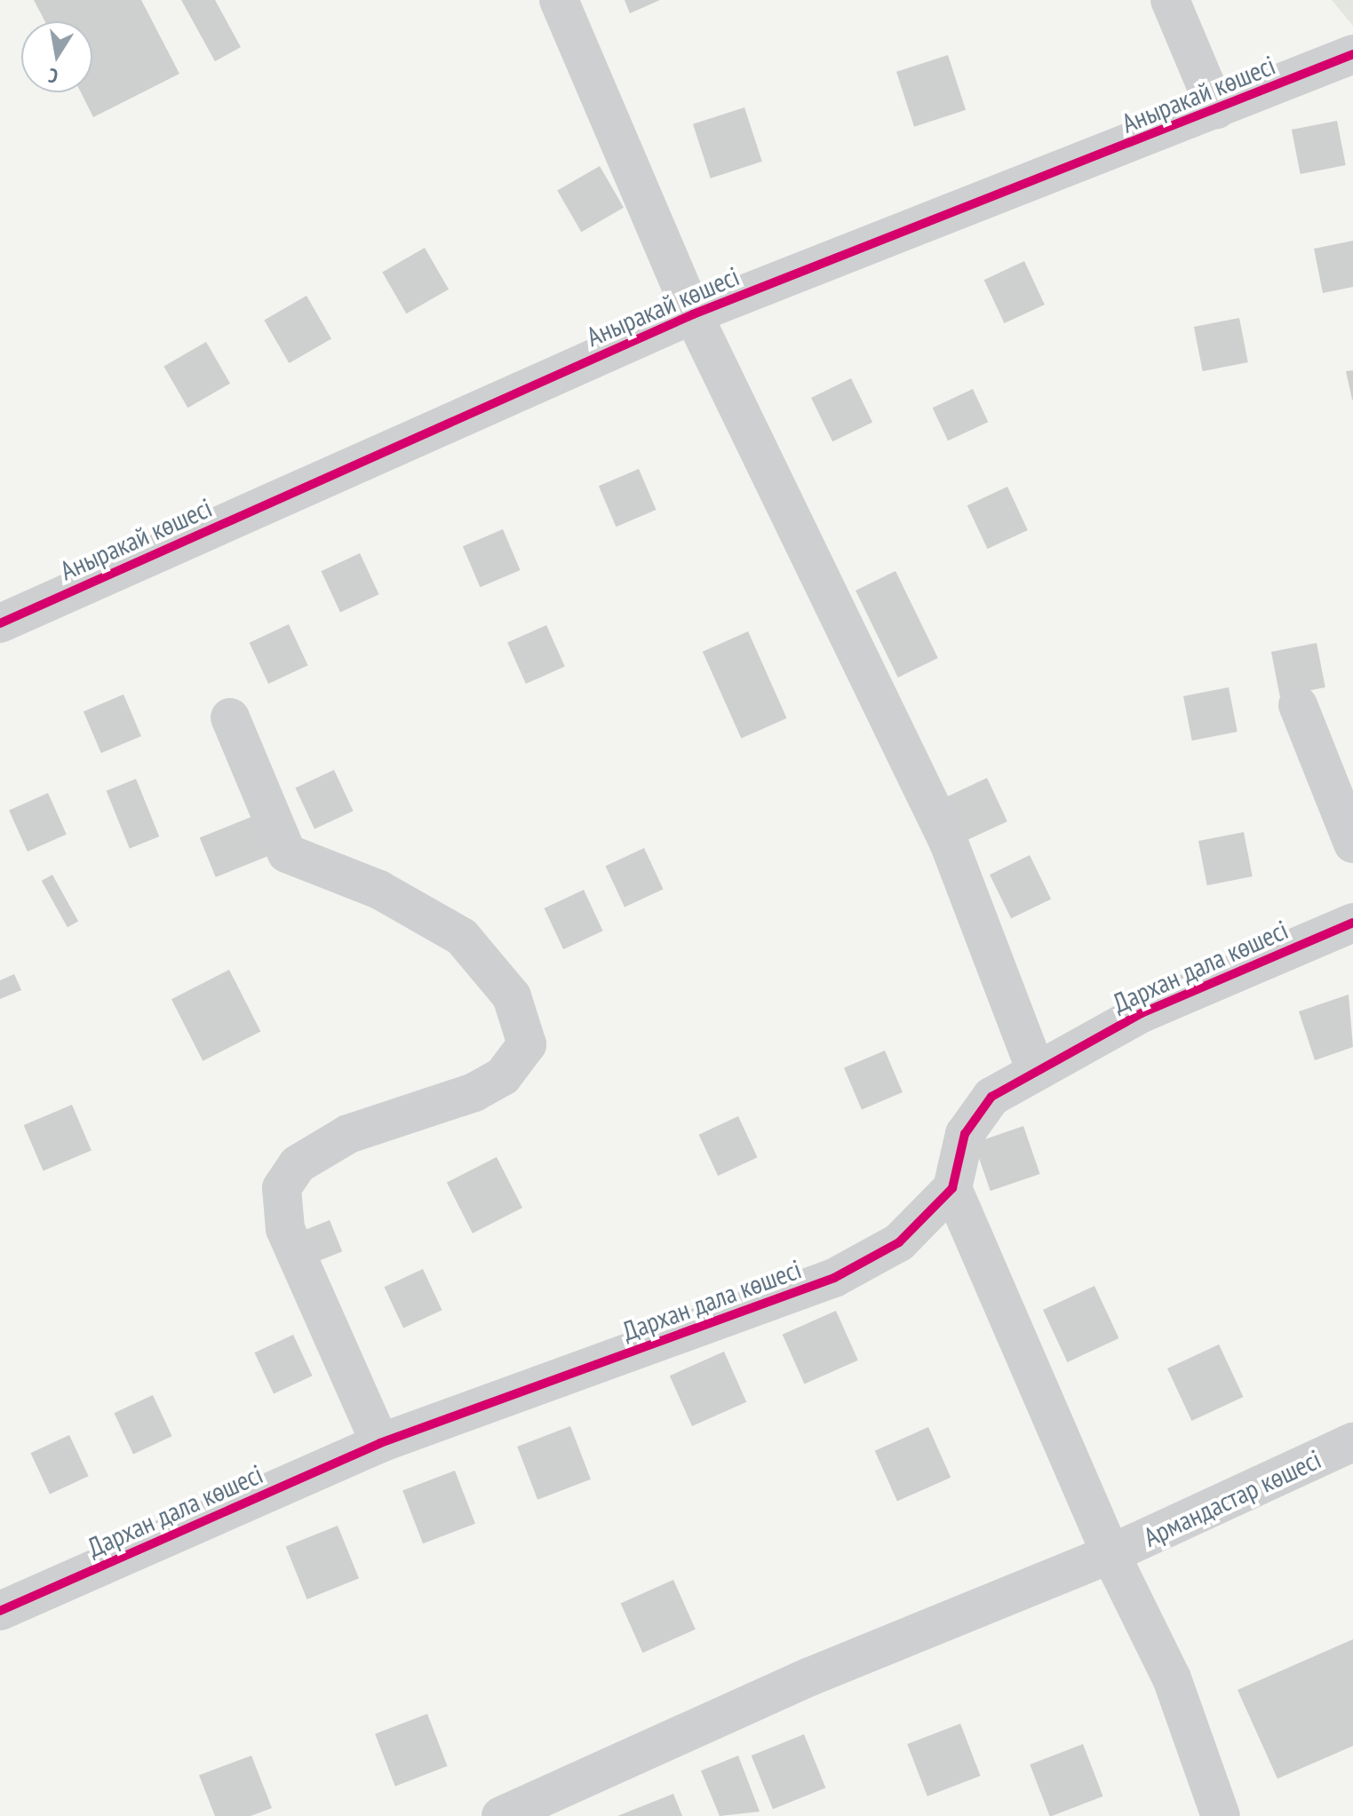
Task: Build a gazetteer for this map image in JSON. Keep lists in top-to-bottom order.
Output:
{
  "streets": {
    "street": ["Аныракай көшесі", "Дархан дала көшесі", "Армандастар көшесі"]
  },
  "north": "bottom"
}
